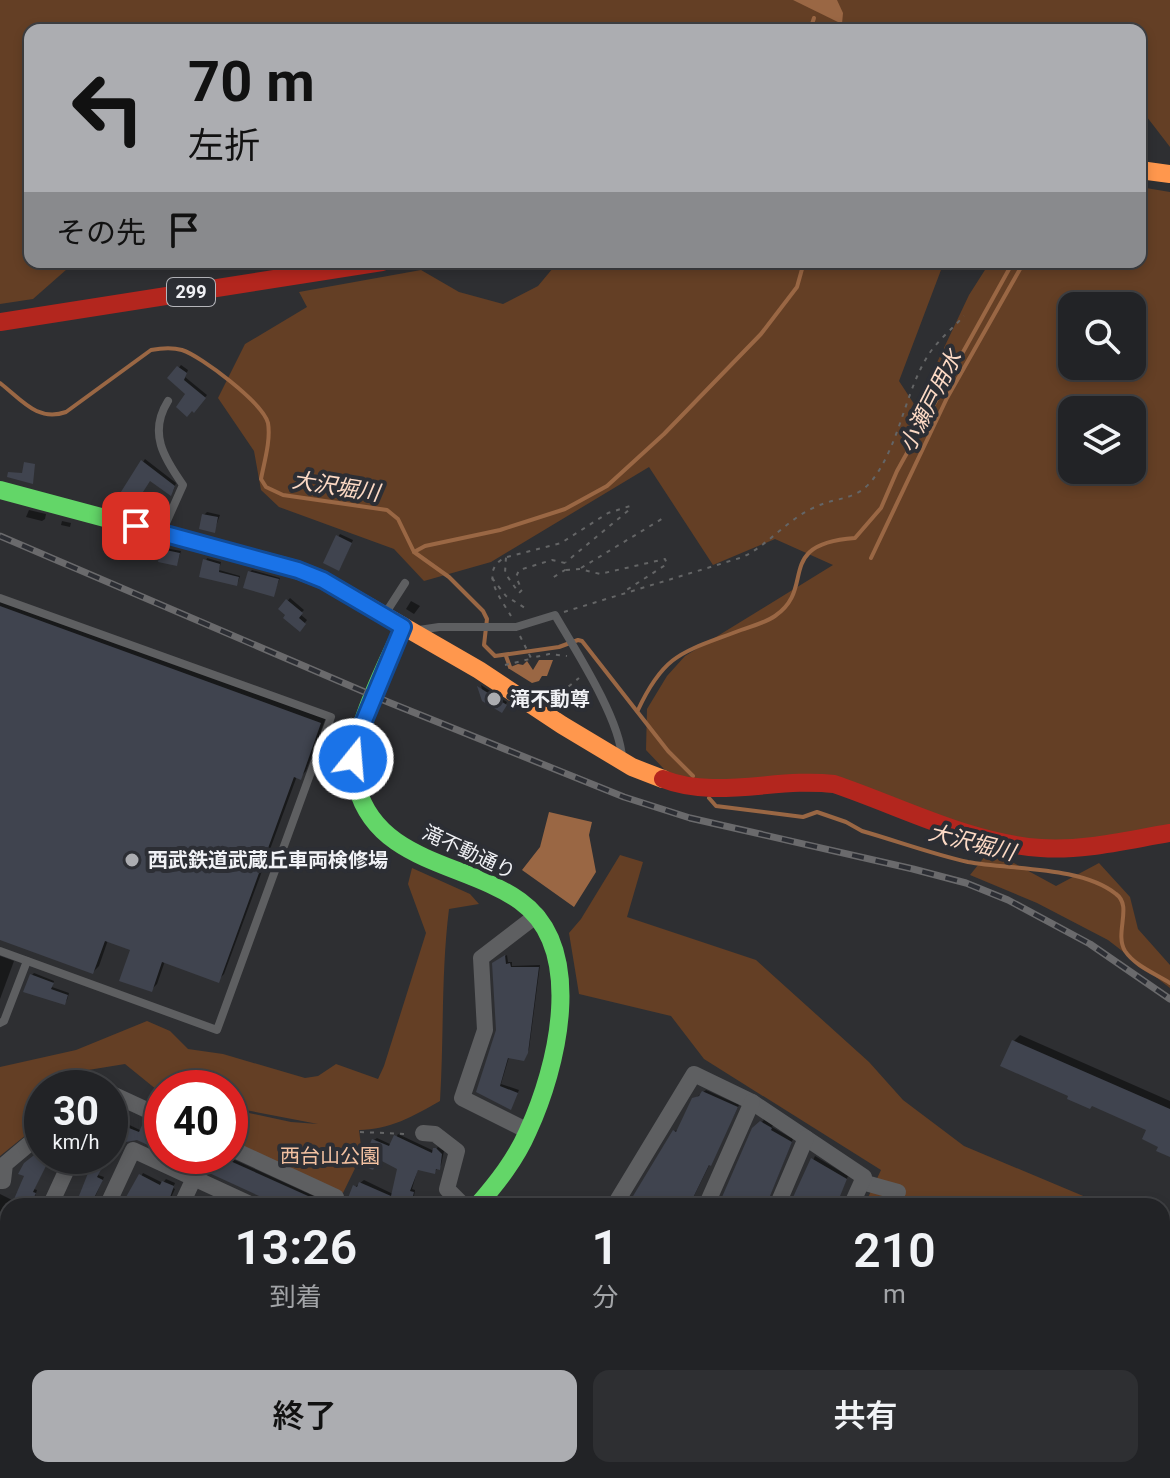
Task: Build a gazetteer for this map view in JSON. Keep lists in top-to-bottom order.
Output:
{
  "streets": {
    "main road": ["299", "滝不動通り"]
  },
  "water": ["小瀬戸用水", "大沢堀川"],
  "parks": ["西台山公園"],
  "places": ["滝不動尊", "西武鉄道武蔵丘車両検修場"],
  "page": {
    "turn": ["70 m", "左折"],
    "then": "その先",
    "speed": "30 km/h",
    "limit": "40",
    "eta": [
      "13:26",
      "到着",
      "1",
      "分",
      "210",
      "m"
    ],
    "buttons": ["終了", "共有"]
  }
}
